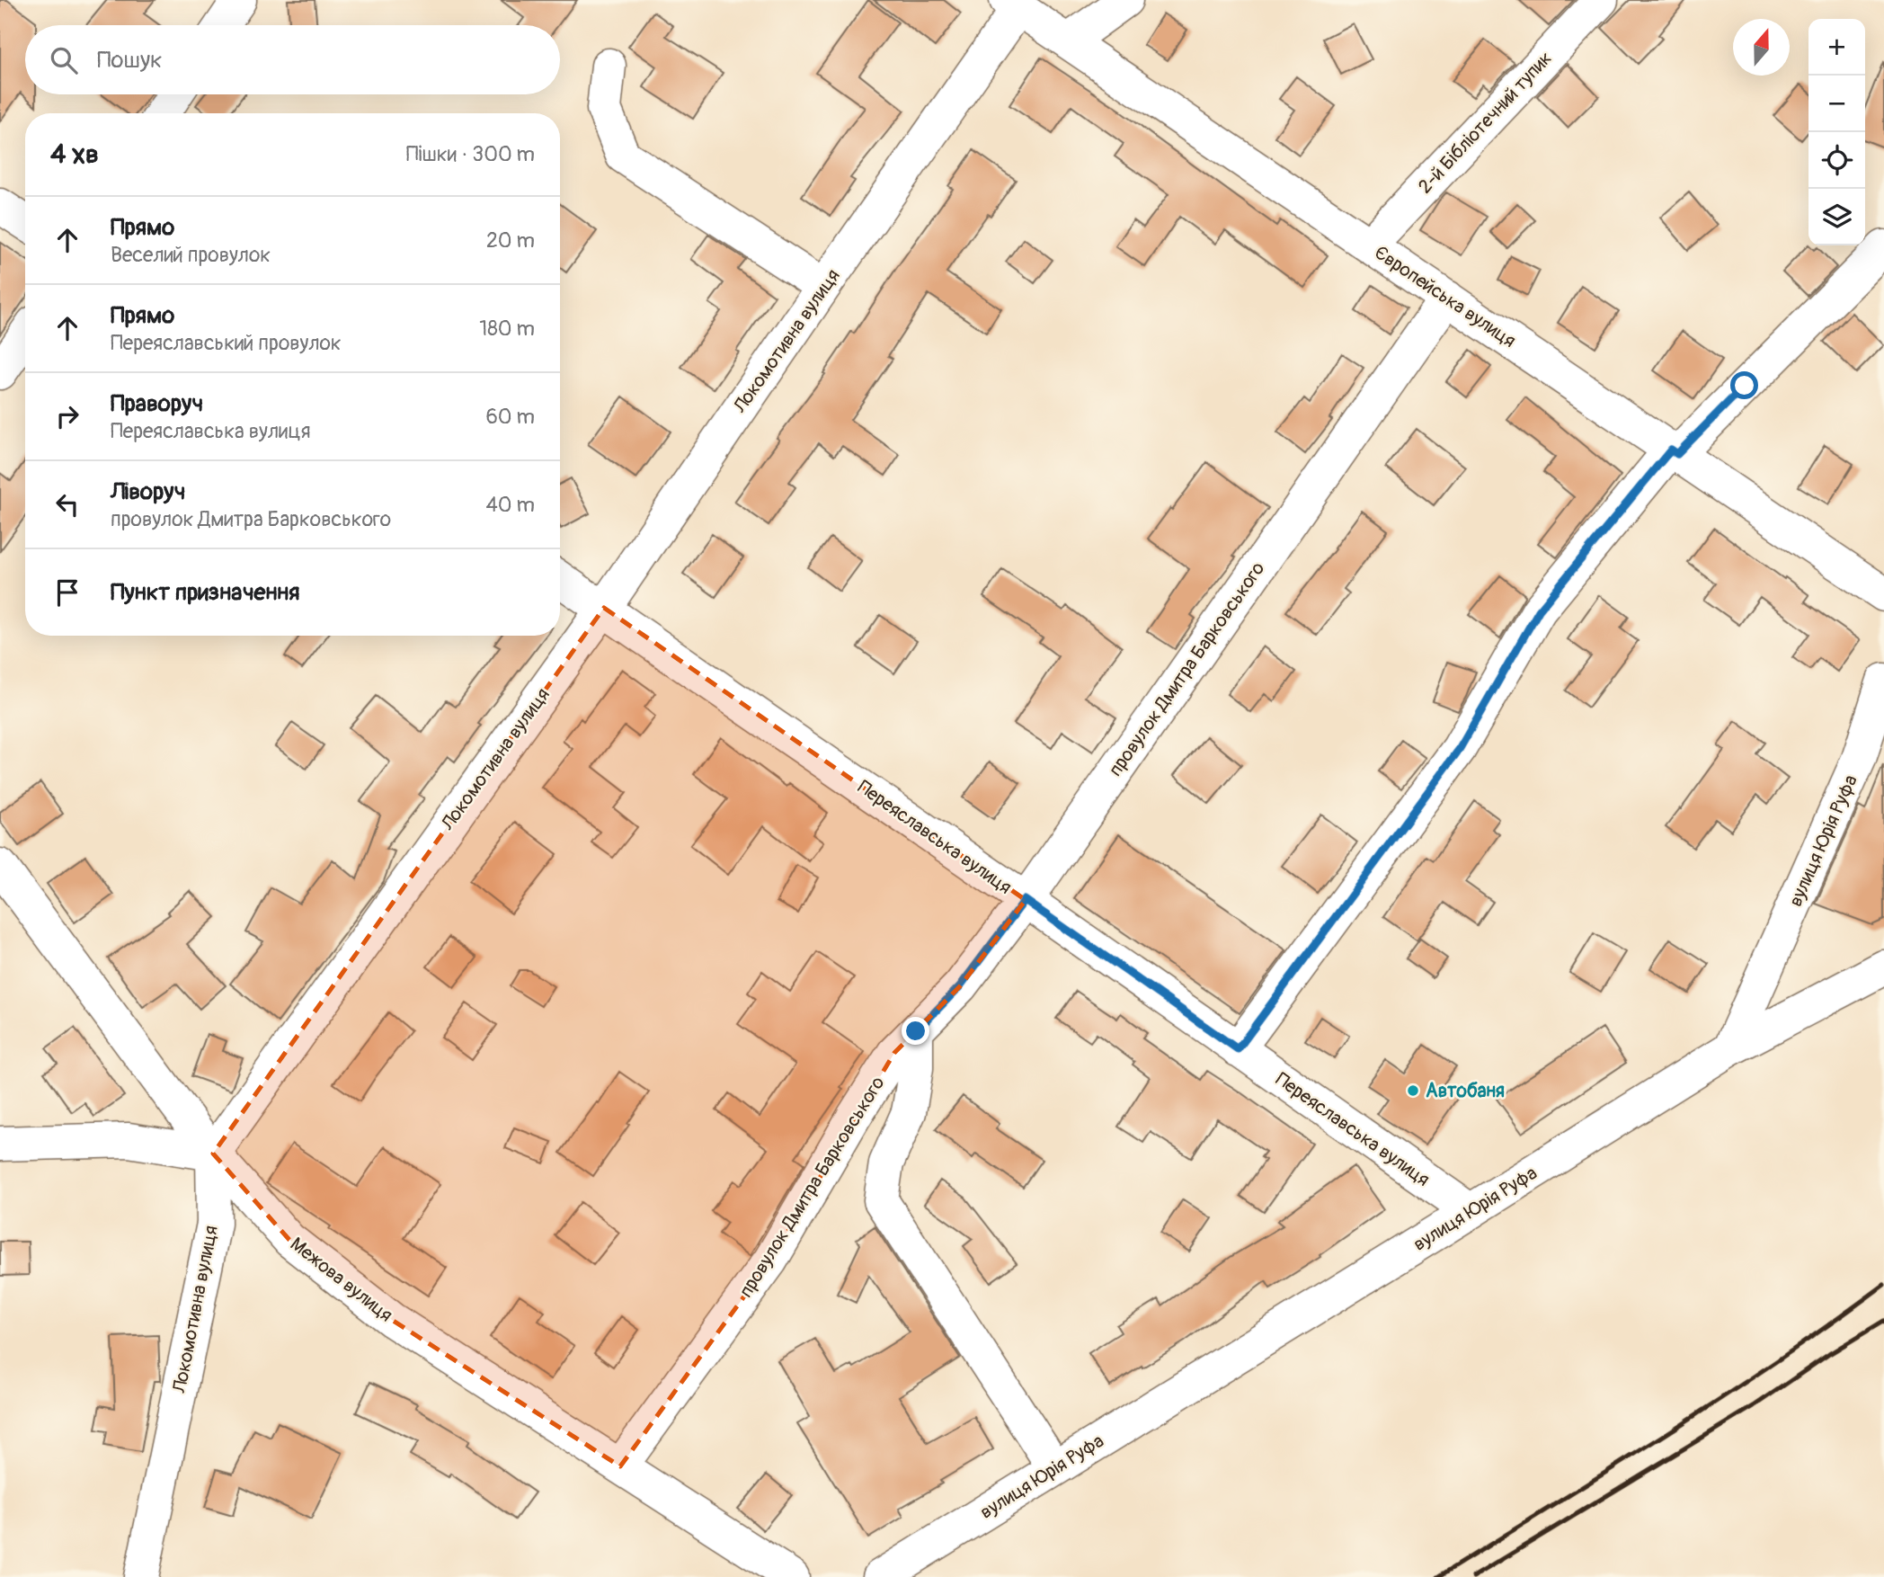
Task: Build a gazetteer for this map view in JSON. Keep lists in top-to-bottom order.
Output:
{
  "streets": {
    "street": [
      "2-й Бібліотечний тупик",
      "Європейська вулиця",
      "Локомотивна вулиця",
      "провулок Дмитра Барковського",
      "Переяславська вулиця",
      "вулиця Юрія Руфа",
      "Межова вулиця"
    ]
  },
  "crossings": [
    ["2-й Бібліотечний тупик", "Європейська вулиця"],
    ["Європейська вулиця", "Локомотивна вулиця"],
    ["Європейська вулиця", "провулок Дмитра Барковського"],
    ["Локомотивна вулиця", "Переяславська вулиця"],
    ["Локомотивна вулиця", "Межова вулиця"],
    ["провулок Дмитра Барковського", "Переяславська вулиця"],
    ["провулок Дмитра Барковського", "вулиця Юрія Руфа"],
    ["провулок Дмитра Барковського", "Межова вулиця"],
    ["Переяславська вулиця", "вулиця Юрія Руфа"]
  ],
  "places": ["Автобаня"],
  "north": "top",
  "page": {
    "map_buttons": ["+", "−"],
    "search": "Пошук",
    "heading": ["4 хв", "Пішки · 300 m"],
    "list": [
      ["Прямо", "Веселий провулок", "20 m"],
      ["Прямо", "Переяславський провулок", "180 m"],
      ["Праворуч", "Переяславська вулиця", "60 m"],
      ["Ліворуч", "провулок Дмитра Барковського", "40 m"],
      "Пункт призначення"
    ]
  }
}
